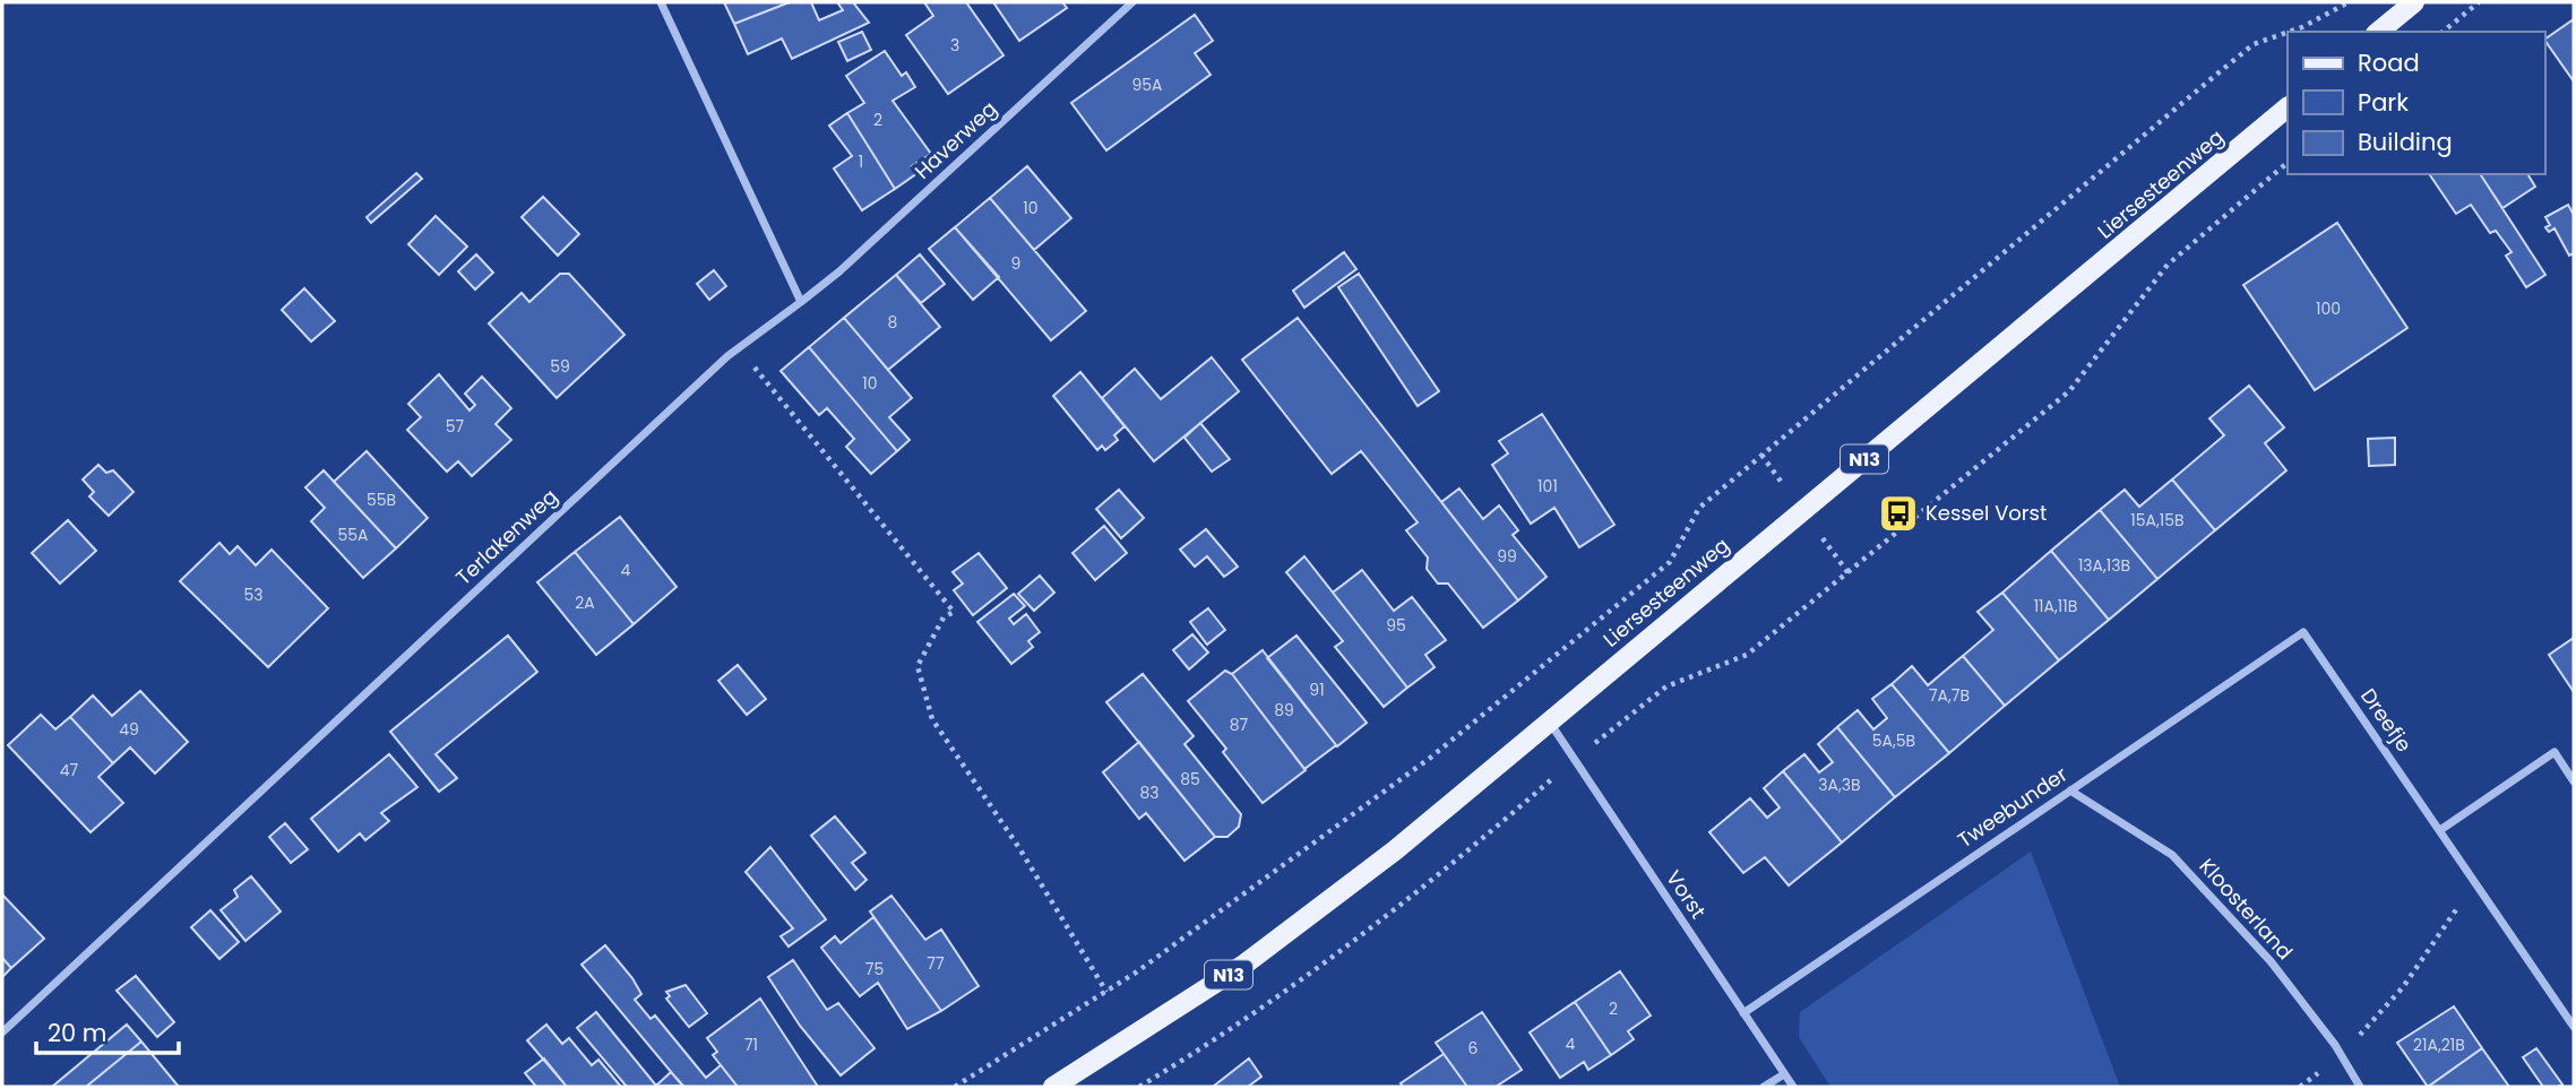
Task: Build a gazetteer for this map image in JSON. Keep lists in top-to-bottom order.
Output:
{
  "streets": {
    "main road": ["Liersesteenweg", "N13"],
    "street": [
      "Haverweg",
      "Terlakenweg",
      "Dreefje",
      "Tweebunder",
      "Vorst",
      "Kloosterland"
    ]
  },
  "crossings": [
    ["Haverweg", "Terlakenweg"],
    ["Liersesteenweg", "Vorst"],
    ["Dreefje", "Tweebunder"],
    ["Tweebunder", "Vorst"],
    ["Tweebunder", "Kloosterland"]
  ],
  "places": {
    "bus stop": ["Kessel Vorst"]
  },
  "house_numbers": [
    "3",
    "95A",
    "2",
    "1",
    "10",
    "9",
    "100",
    "8",
    "59",
    "10",
    "57",
    "101",
    "55B",
    "15A,15B",
    "55A",
    "99",
    "13A,13B",
    "4",
    "53",
    "2A",
    "11A,11B",
    "95",
    "91",
    "7A,7B",
    "89",
    "87",
    "49",
    "5A,5B",
    "47",
    "85",
    "3A,3B",
    "83",
    "77",
    "75",
    "2",
    "4",
    "71",
    "21A,21B",
    "6"
  ],
  "legend": ["Road", "Park", "Building"],
  "scale_bar": "20 m"
}
